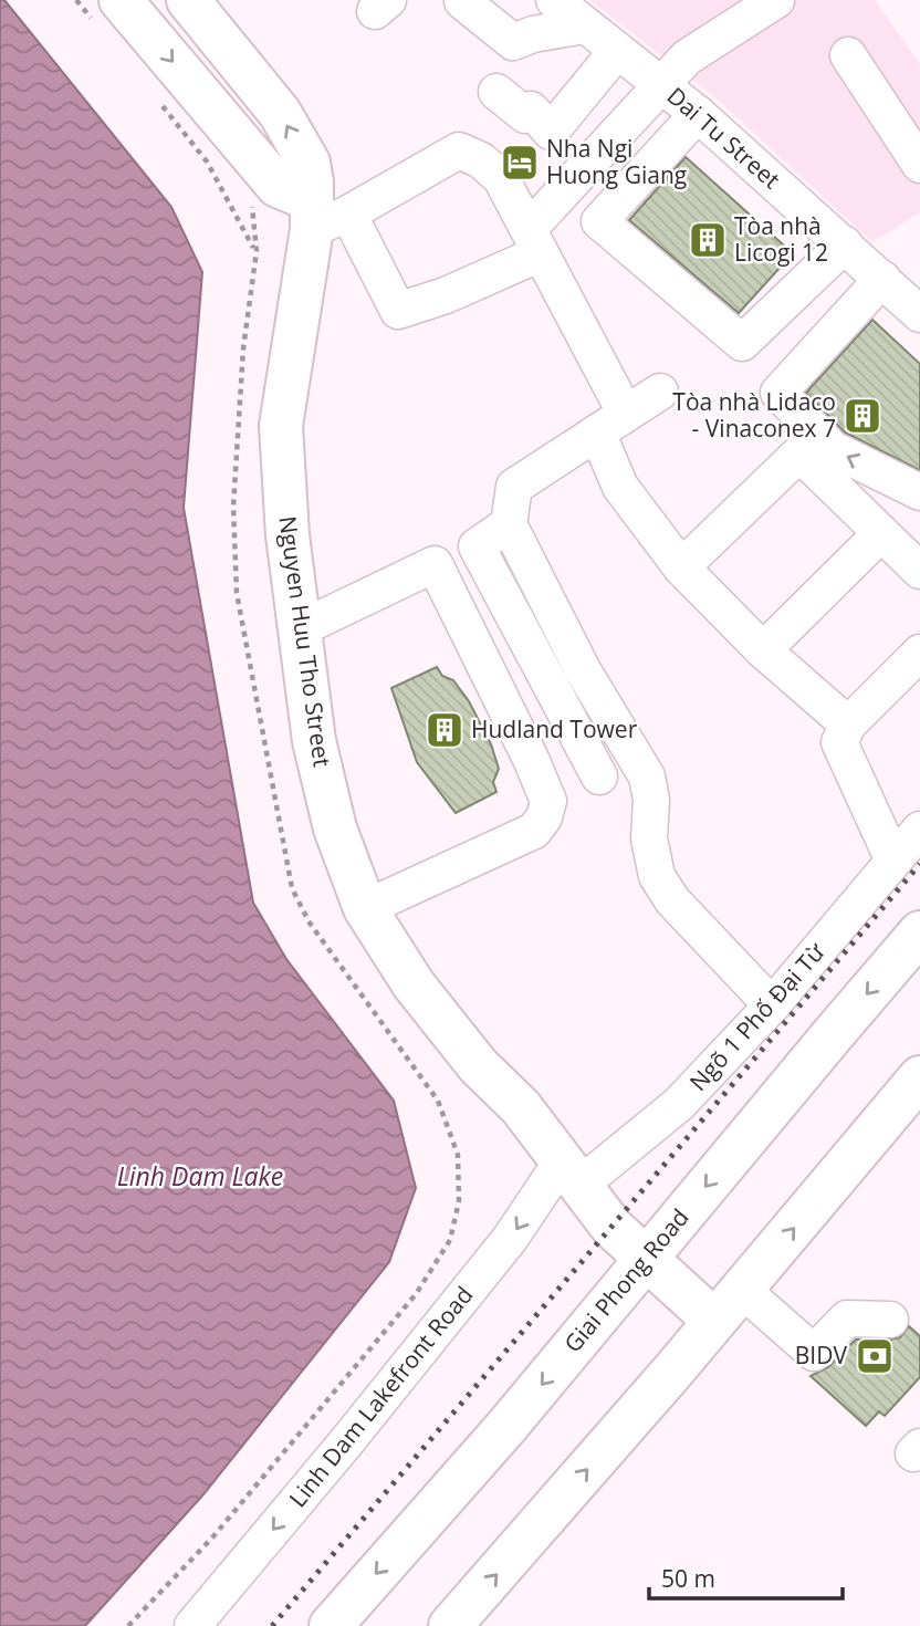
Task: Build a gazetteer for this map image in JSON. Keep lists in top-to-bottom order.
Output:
{
  "streets": {
    "main road": ["Nguyen Huu Tho Street", "Giai Phong Road"],
    "street": ["Dai Tu Street", "Ngõ 1 Phố Đại Từ", "Linh Dam Lakefront Road"]
  },
  "crossings": [
    ["Nguyen Huu Tho Street", "Ngõ 1 Phố Đại Từ"],
    ["Nguyen Huu Tho Street", "Giai Phong Road"],
    ["Nguyen Huu Tho Street", "Linh Dam Lakefront Road"],
    ["Ngõ 1 Phố Đại Từ", "Linh Dam Lakefront Road"]
  ],
  "one_way": ["Linh Dam Lakefront Road"],
  "water": ["Linh Dam Lake"],
  "places": {
    "hotel": ["Nha Ngi Huong Giang"],
    "building": ["Tòa nhà Licogi 12", "Tòa nhà Lidaco - Vinaconex 7", "Hudland Tower"],
    "bank": ["BIDV"]
  },
  "scale_bar": "50 m"
}
